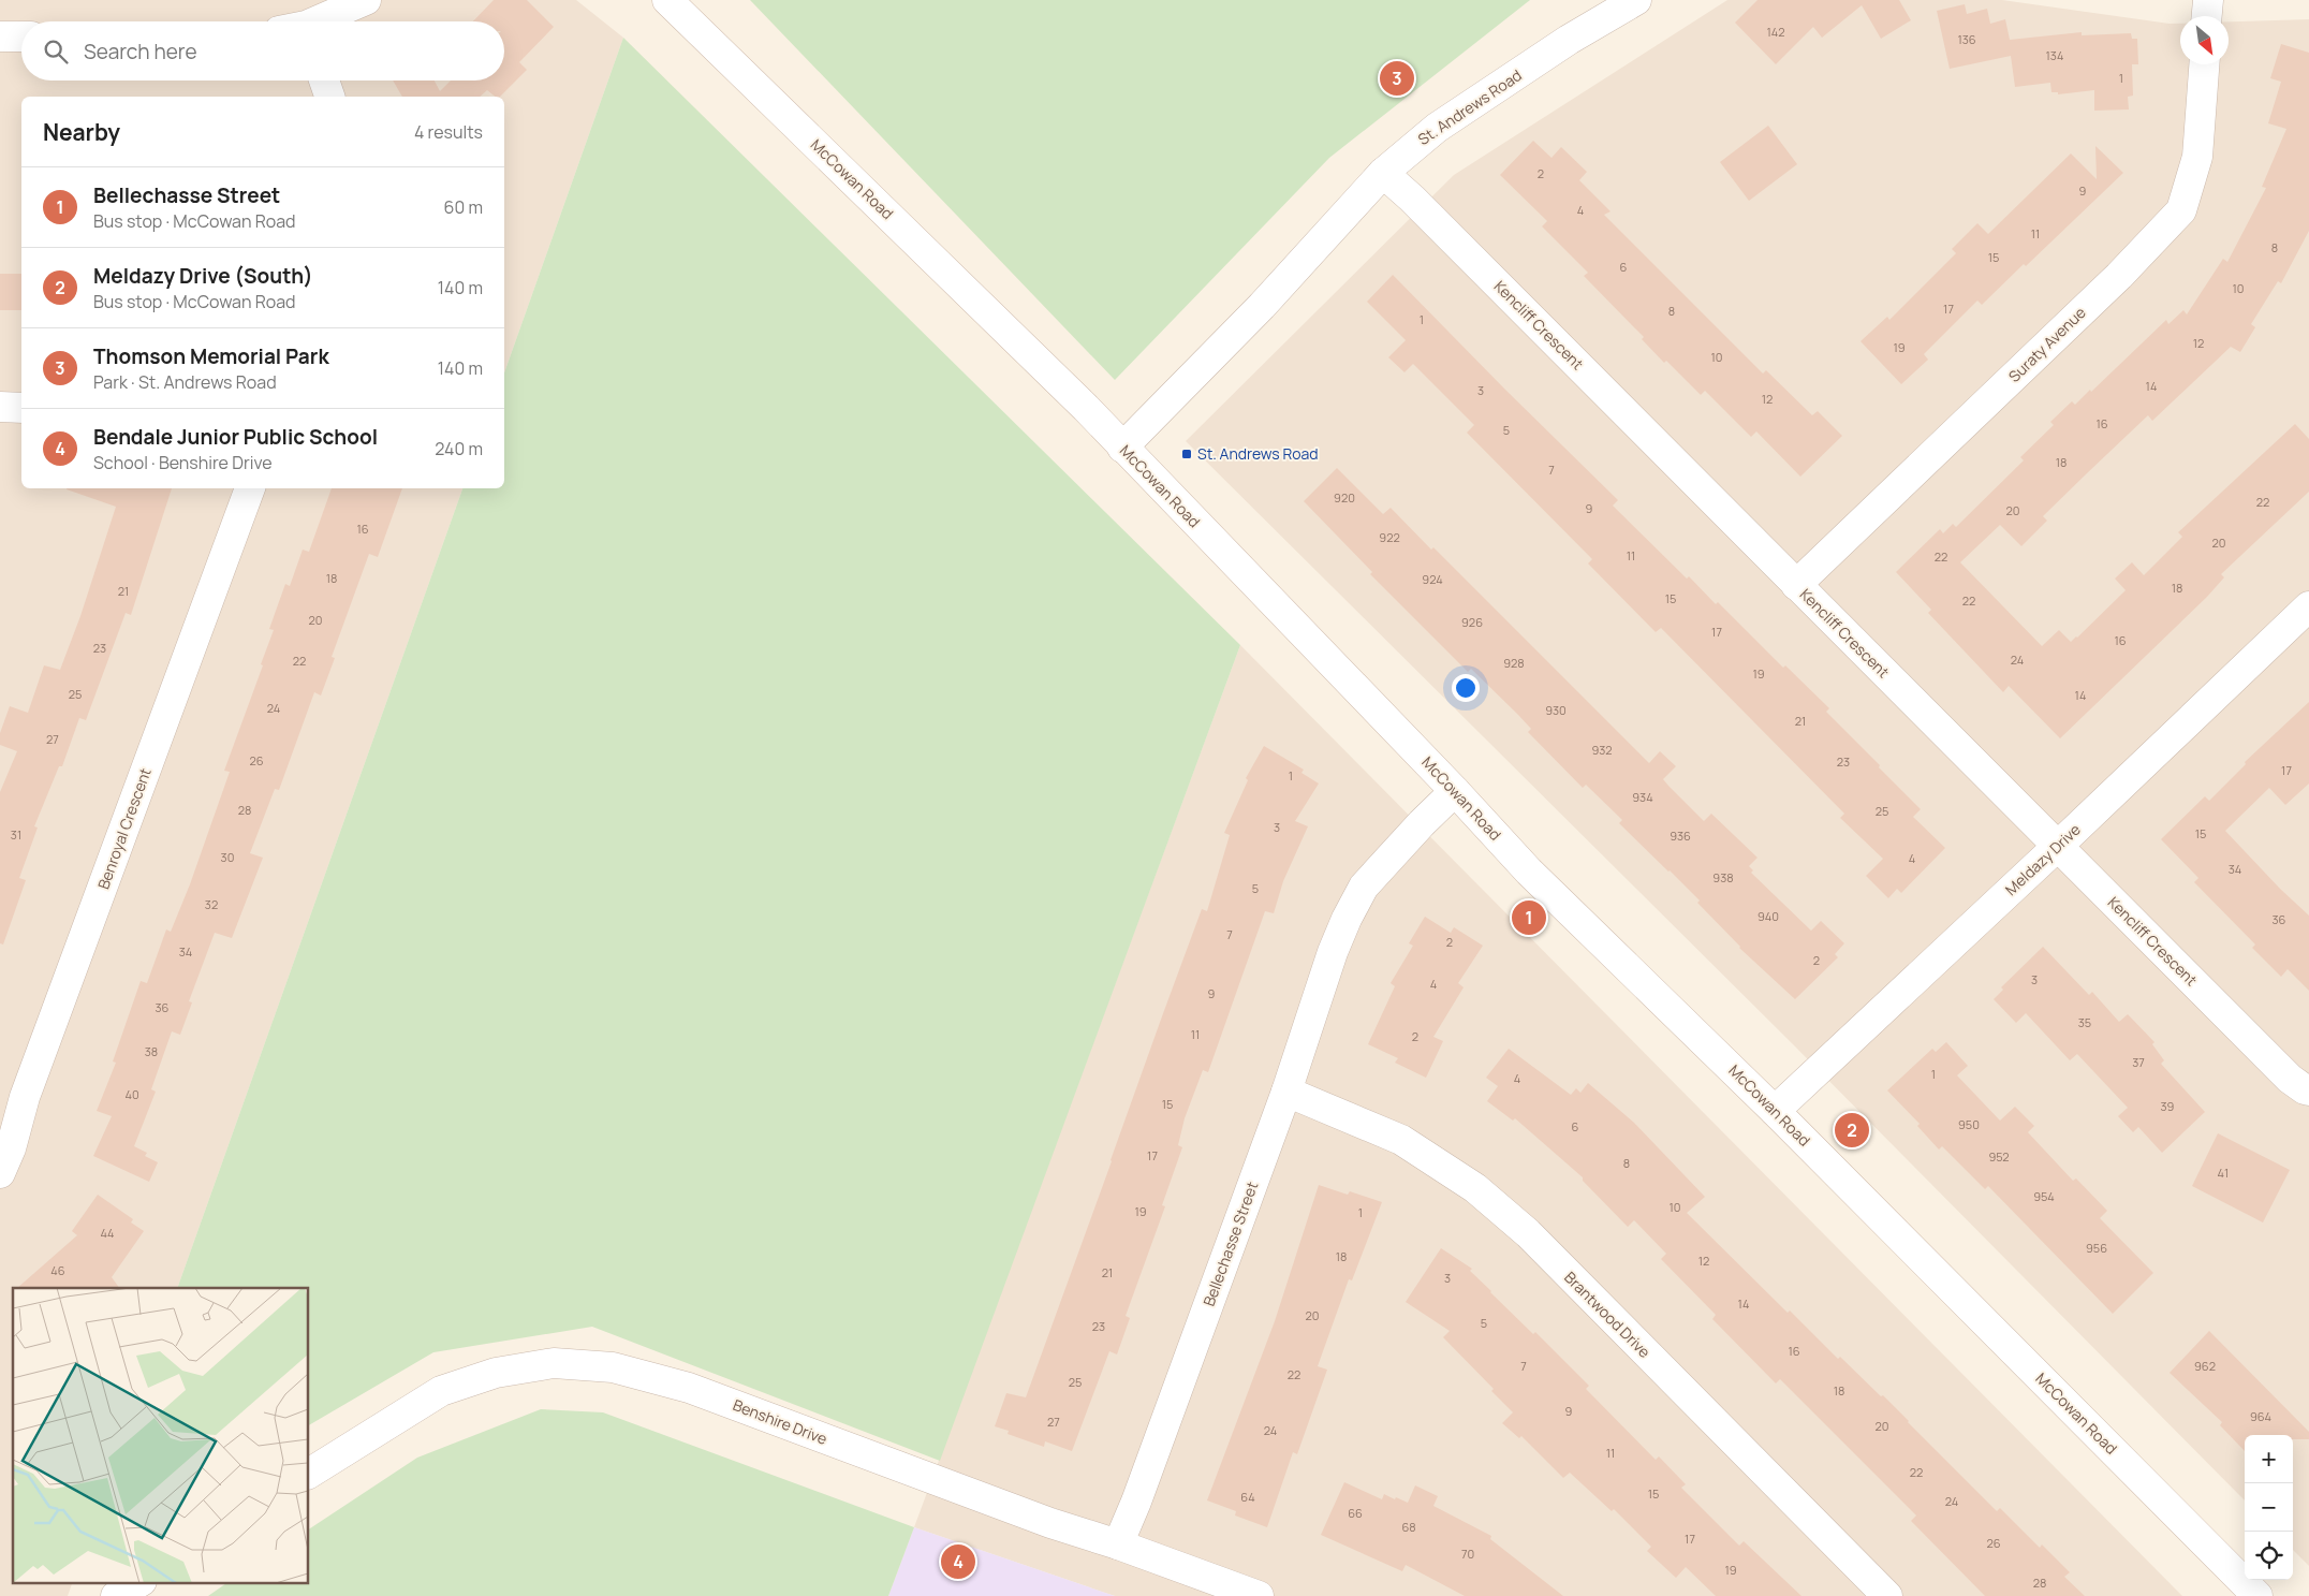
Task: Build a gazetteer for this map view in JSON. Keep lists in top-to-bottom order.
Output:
{
  "streets": {
    "street": [
      "St. Andrews Road",
      "McCowan Road",
      "Kencliff Crescent",
      "Suraty Avenue",
      "Benroyal Crescent",
      "Meldazy Drive",
      "Bellechasse Street",
      "Brantwood Drive",
      "Benshire Drive"
    ]
  },
  "crossings": [
    ["St. Andrews Road", "McCowan Road"],
    ["St. Andrews Road", "Kencliff Crescent"],
    ["McCowan Road", "Meldazy Drive"],
    ["McCowan Road", "Bellechasse Street"],
    ["Kencliff Crescent", "Suraty Avenue"],
    ["Kencliff Crescent", "Meldazy Drive"],
    ["Bellechasse Street", "Brantwood Drive"],
    ["Bellechasse Street", "Benshire Drive"]
  ],
  "places": {
    "transit": ["St. Andrews Road"]
  },
  "house_numbers": [
    "142",
    "136",
    "134",
    "1",
    "2",
    "9",
    "4",
    "11",
    "8",
    "15",
    "6",
    "10",
    "17",
    "8",
    "1",
    "12",
    "19",
    "10",
    "14",
    "3",
    "12",
    "16",
    "5",
    "18",
    "7",
    "920",
    "22",
    "9",
    "20",
    "16",
    "922",
    "20",
    "11",
    "22",
    "18",
    "924",
    "18",
    "21",
    "15",
    "22",
    "20",
    "926",
    "17",
    "16",
    "23",
    "24",
    "22",
    "928",
    "19",
    "25",
    "14",
    "24",
    "930",
    "21",
    "27",
    "932",
    "26",
    "23",
    "17",
    "1",
    "934",
    "28",
    "25",
    "3",
    "15",
    "31",
    "936",
    "30",
    "4",
    "34",
    "938",
    "5",
    "32",
    "940",
    "36",
    "7",
    "2",
    "34",
    "2",
    "3",
    "4",
    "9",
    "36",
    "35",
    "11",
    "2",
    "38",
    "37",
    "1",
    "4",
    "40",
    "15",
    "39",
    "950",
    "6",
    "17",
    "952",
    "8",
    "41",
    "954",
    "10",
    "19",
    "1",
    "44",
    "956",
    "18",
    "12",
    "46",
    "21",
    "3",
    "14",
    "20",
    "5",
    "23",
    "16",
    "7",
    "962",
    "22",
    "25",
    "18",
    "9",
    "964",
    "27",
    "20",
    "24",
    "11",
    "22",
    "15",
    "64",
    "24",
    "66",
    "68",
    "17",
    "26",
    "70",
    "19",
    "28"
  ],
  "north": "bottom right",
  "page": {
    "search": "Search here",
    "pins": [
      "3",
      "1",
      "2",
      "4"
    ],
    "heading": ["Nearby", "4 results"],
    "list": [
      {
        "mark": "1",
        "name": "Bellechasse Street",
        "note": "Bus stop · McCowan Road",
        "value": "60 m"
      },
      {
        "mark": "2",
        "name": "Meldazy Drive (South)",
        "note": "Bus stop · McCowan Road",
        "value": "140 m"
      },
      {
        "mark": "3",
        "name": "Thomson Memorial Park",
        "note": "Park · St. Andrews Road",
        "value": "140 m"
      },
      {
        "mark": "4",
        "name": "Bendale Junior Public School",
        "note": "School · Benshire Drive",
        "value": "240 m"
      }
    ],
    "map_buttons": ["+", "−"]
  }
}
